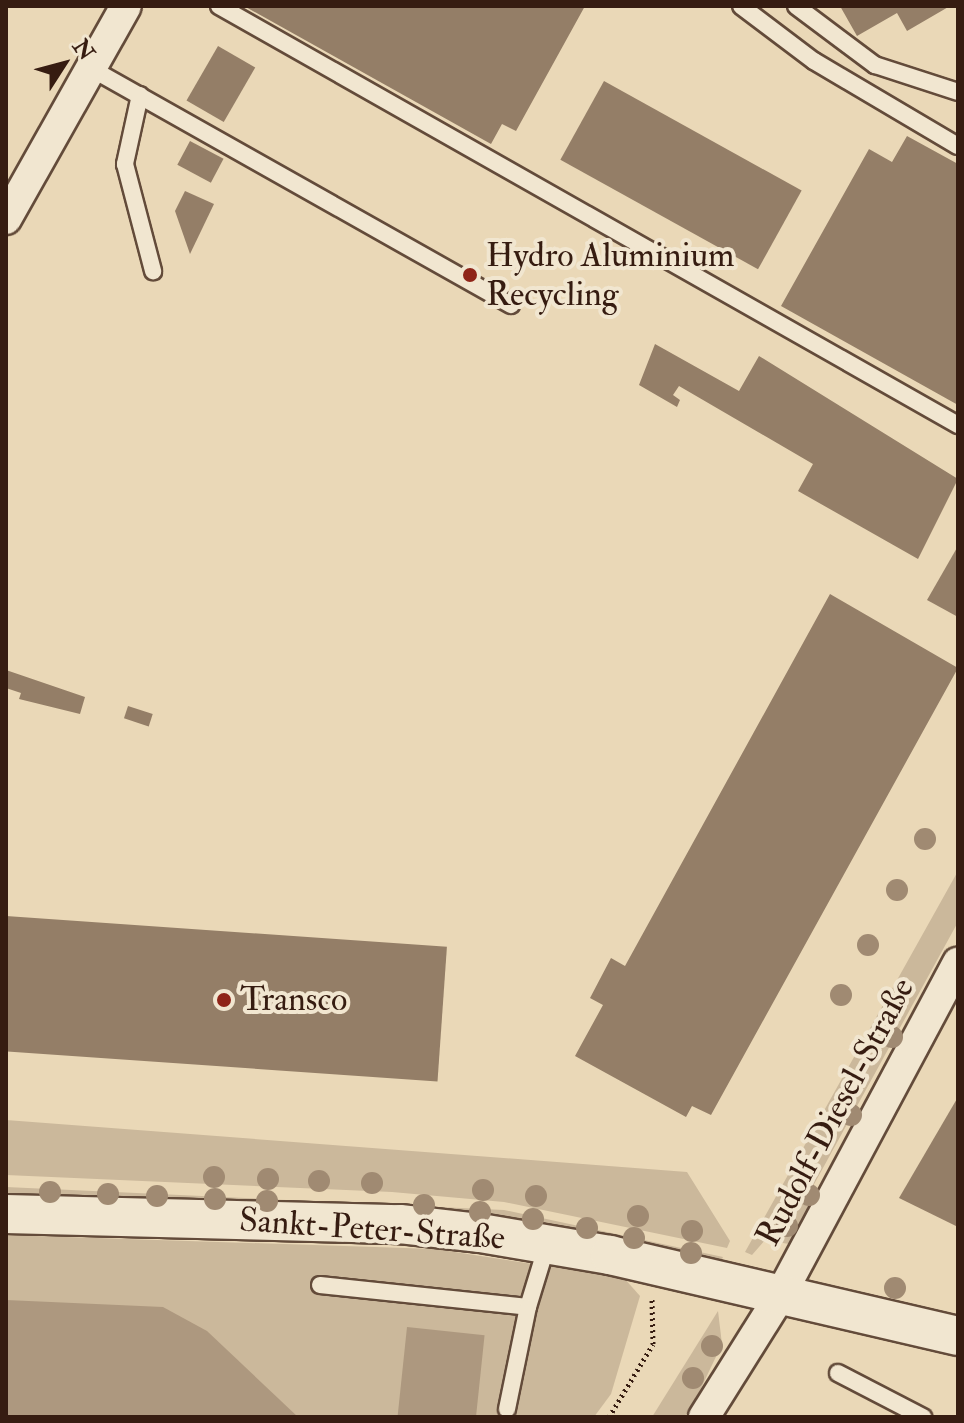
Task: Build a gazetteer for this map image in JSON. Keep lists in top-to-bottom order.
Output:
{
  "streets": {
    "street": ["Rudolf-Diesel-Straße", "Sankt-Peter-Straße"]
  },
  "crossings": [
    ["Rudolf-Diesel-Straße", "Sankt-Peter-Straße"]
  ],
  "places": ["Hydro Aluminium Recycling", "Transco"],
  "north": "top right"
}
